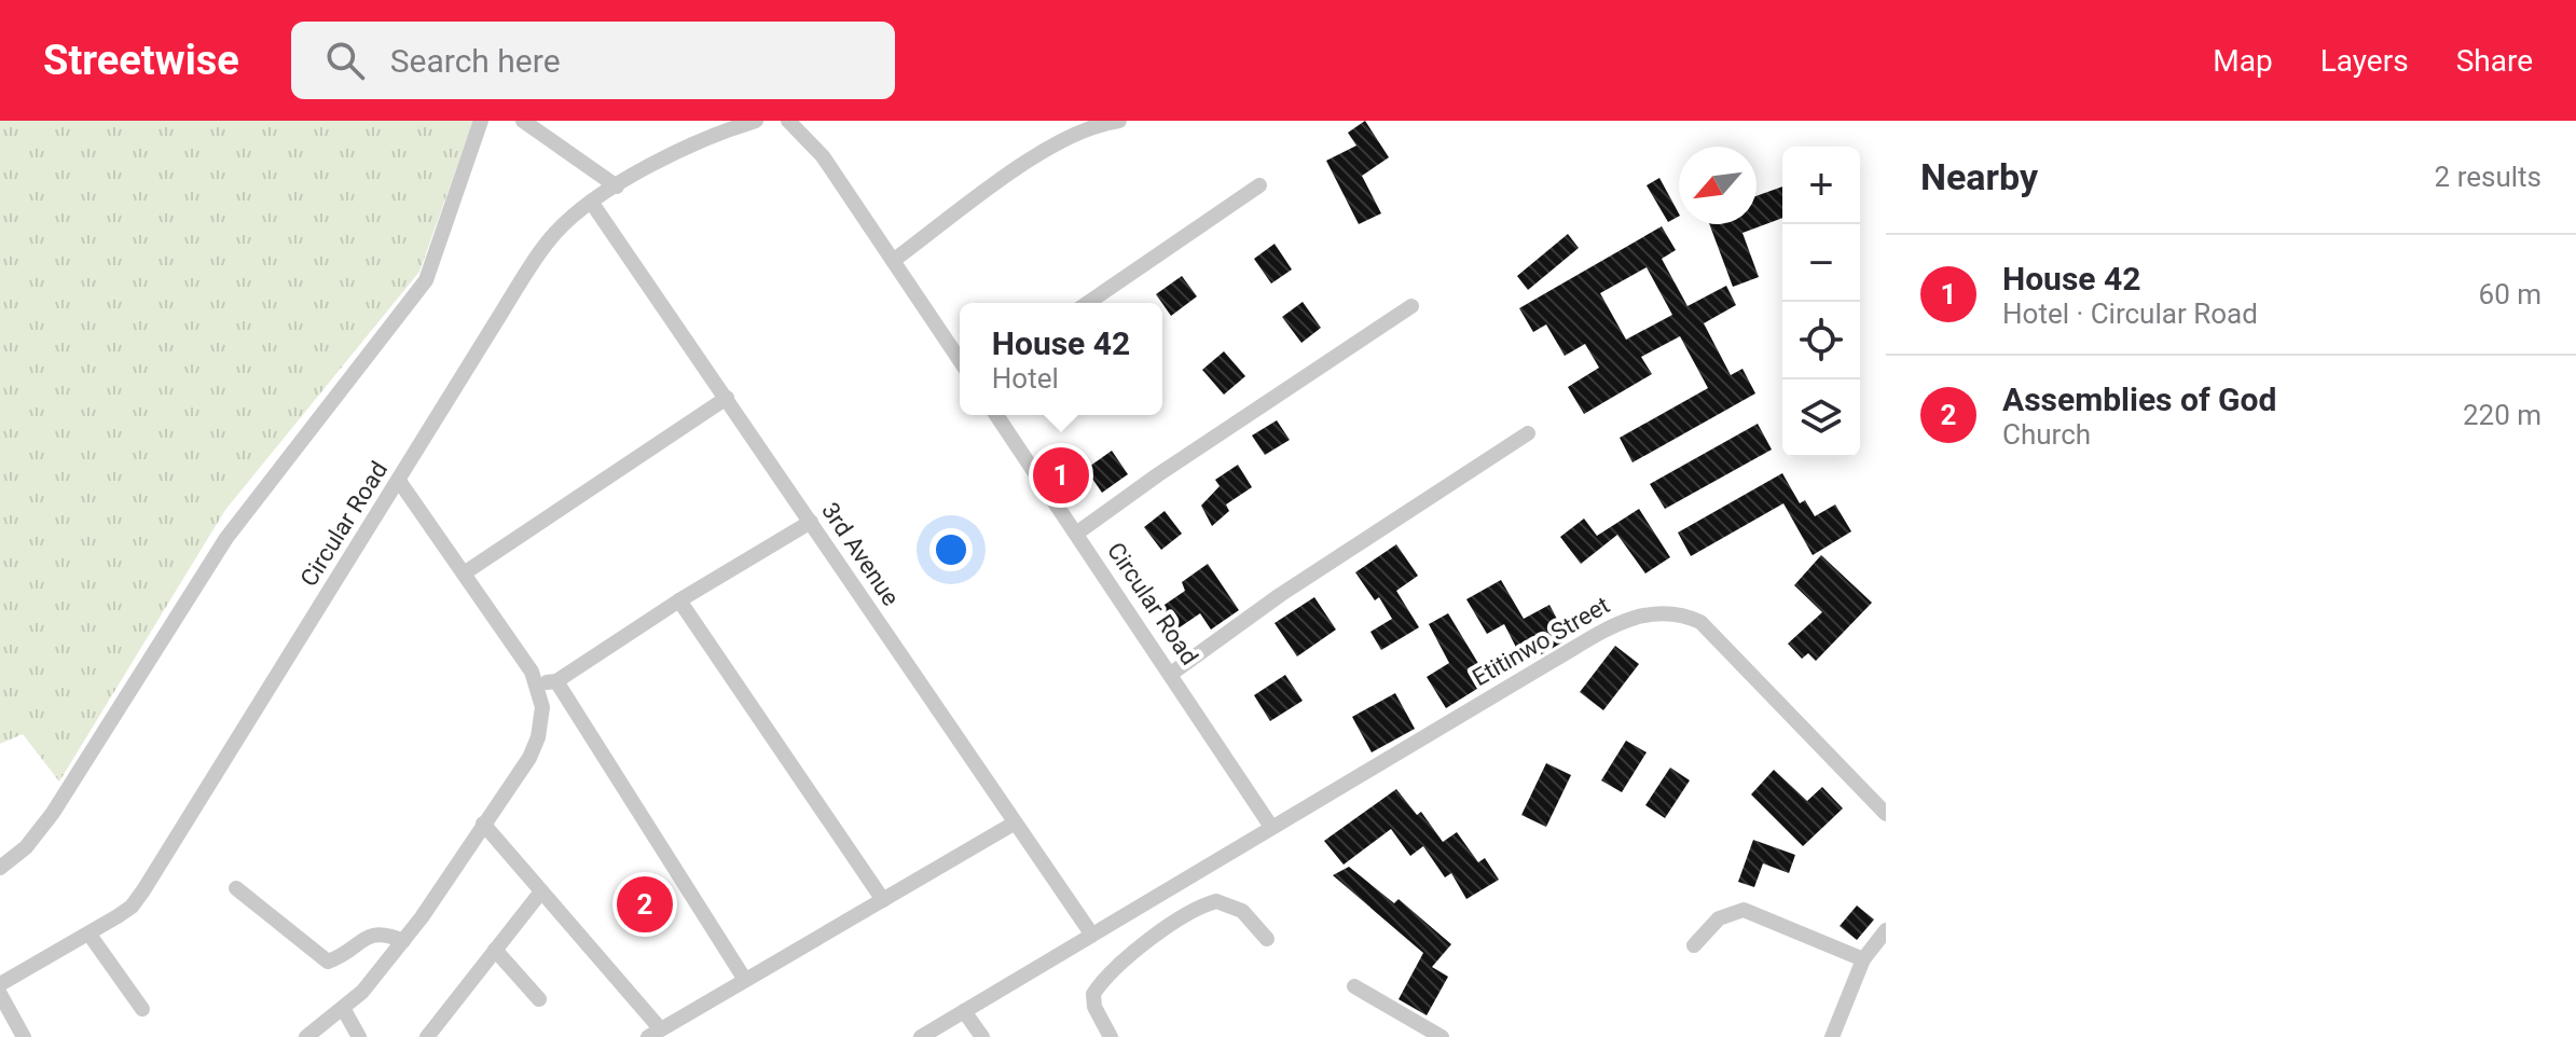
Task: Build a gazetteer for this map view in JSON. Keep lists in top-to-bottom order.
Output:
{
  "streets": {
    "street": ["Circular Road", "3rd Avenue", "Etitinwo Street"]
  },
  "crossings": [
    ["Circular Road", "3rd Avenue"],
    ["Circular Road", "Etitinwo Street"],
    ["3rd Avenue", "Etitinwo Street"]
  ],
  "north": "bottom left",
  "page": {
    "header": "Streetwise",
    "search": "Search here",
    "nav": ["Map", "Layers", "Share"],
    "heading": ["Nearby", "2 results"],
    "map_buttons": ["+", "−"],
    "list": [
      {
        "mark": "1",
        "name": "House 42",
        "note": "Hotel · Circular Road",
        "value": "60 m"
      },
      {
        "mark": "2",
        "name": "Assemblies of God",
        "note": "Church",
        "value": "220 m"
      }
    ],
    "popup": ["House 42", "Hotel"],
    "pins": ["1", "2"]
  }
}
